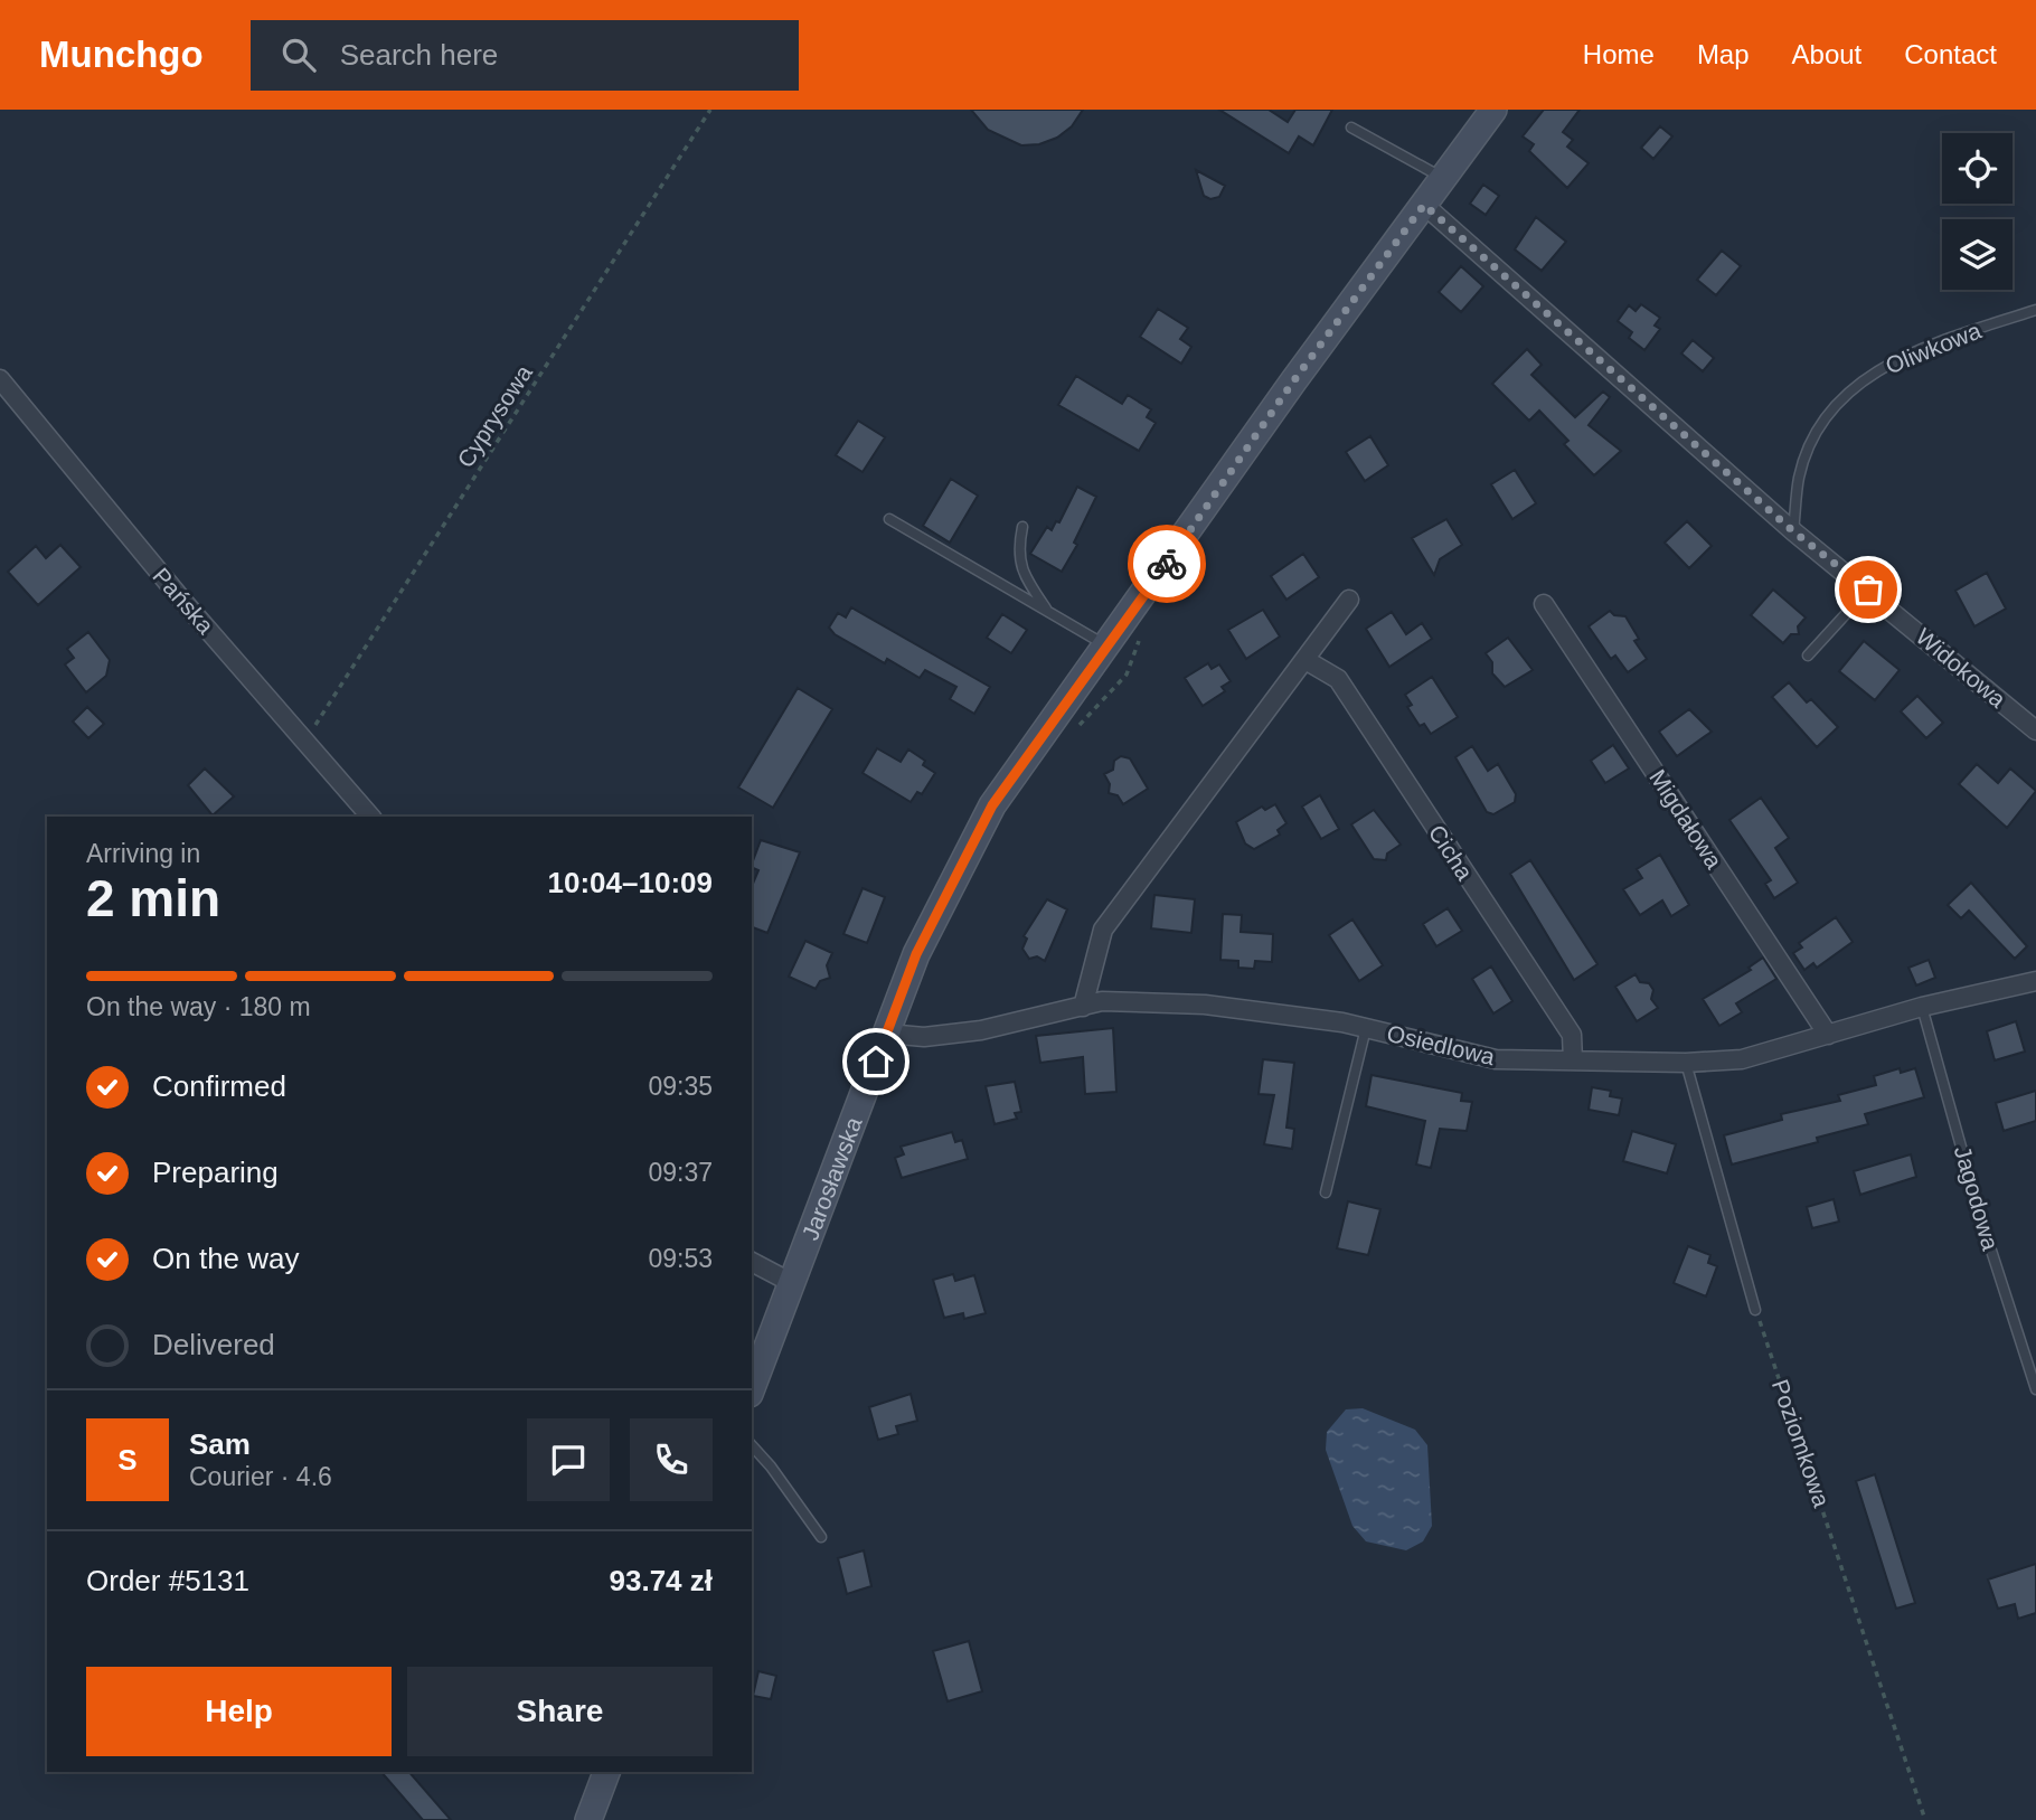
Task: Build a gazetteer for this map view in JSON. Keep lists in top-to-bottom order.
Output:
{
  "streets": {
    "main road": ["Jarosławska"],
    "street": [
      "Pańska",
      "Widokowa",
      "Migdałowa",
      "Cicha",
      "Osiedlowa"
    ],
    "lane": ["Oliwkowa", "Jagodowa"],
    "path": ["Cyprysowa", "Poziomkowa"]
  },
  "crossings": [
    ["Oliwkowa", "Widokowa"],
    ["Cyprysowa", "Pańska"],
    ["Widokowa", "Jarosławska"],
    ["Migdałowa", "Osiedlowa"],
    ["Cicha", "Osiedlowa"],
    ["Osiedlowa", "Jarosławska"],
    ["Osiedlowa", "Jagodowa"]
  ],
  "page": {
    "header": "Munchgo",
    "search": "Search here",
    "nav": [
      "Home",
      "Map",
      "About",
      "Contact"
    ],
    "heading": ["2 min", "Arriving in", "10:04–10:09"],
    "panel": [
      "Sam",
      "Courier · 4.6",
      "Order #5131",
      "93.74 zł"
    ],
    "bar": "On the way · 180 m",
    "list": [
      ["Confirmed", "09:35"],
      ["Preparing", "09:37"],
      ["On the way", "09:53"],
      "Delivered"
    ],
    "round": "S",
    "buttons": ["Help", "Share"]
  }
}
